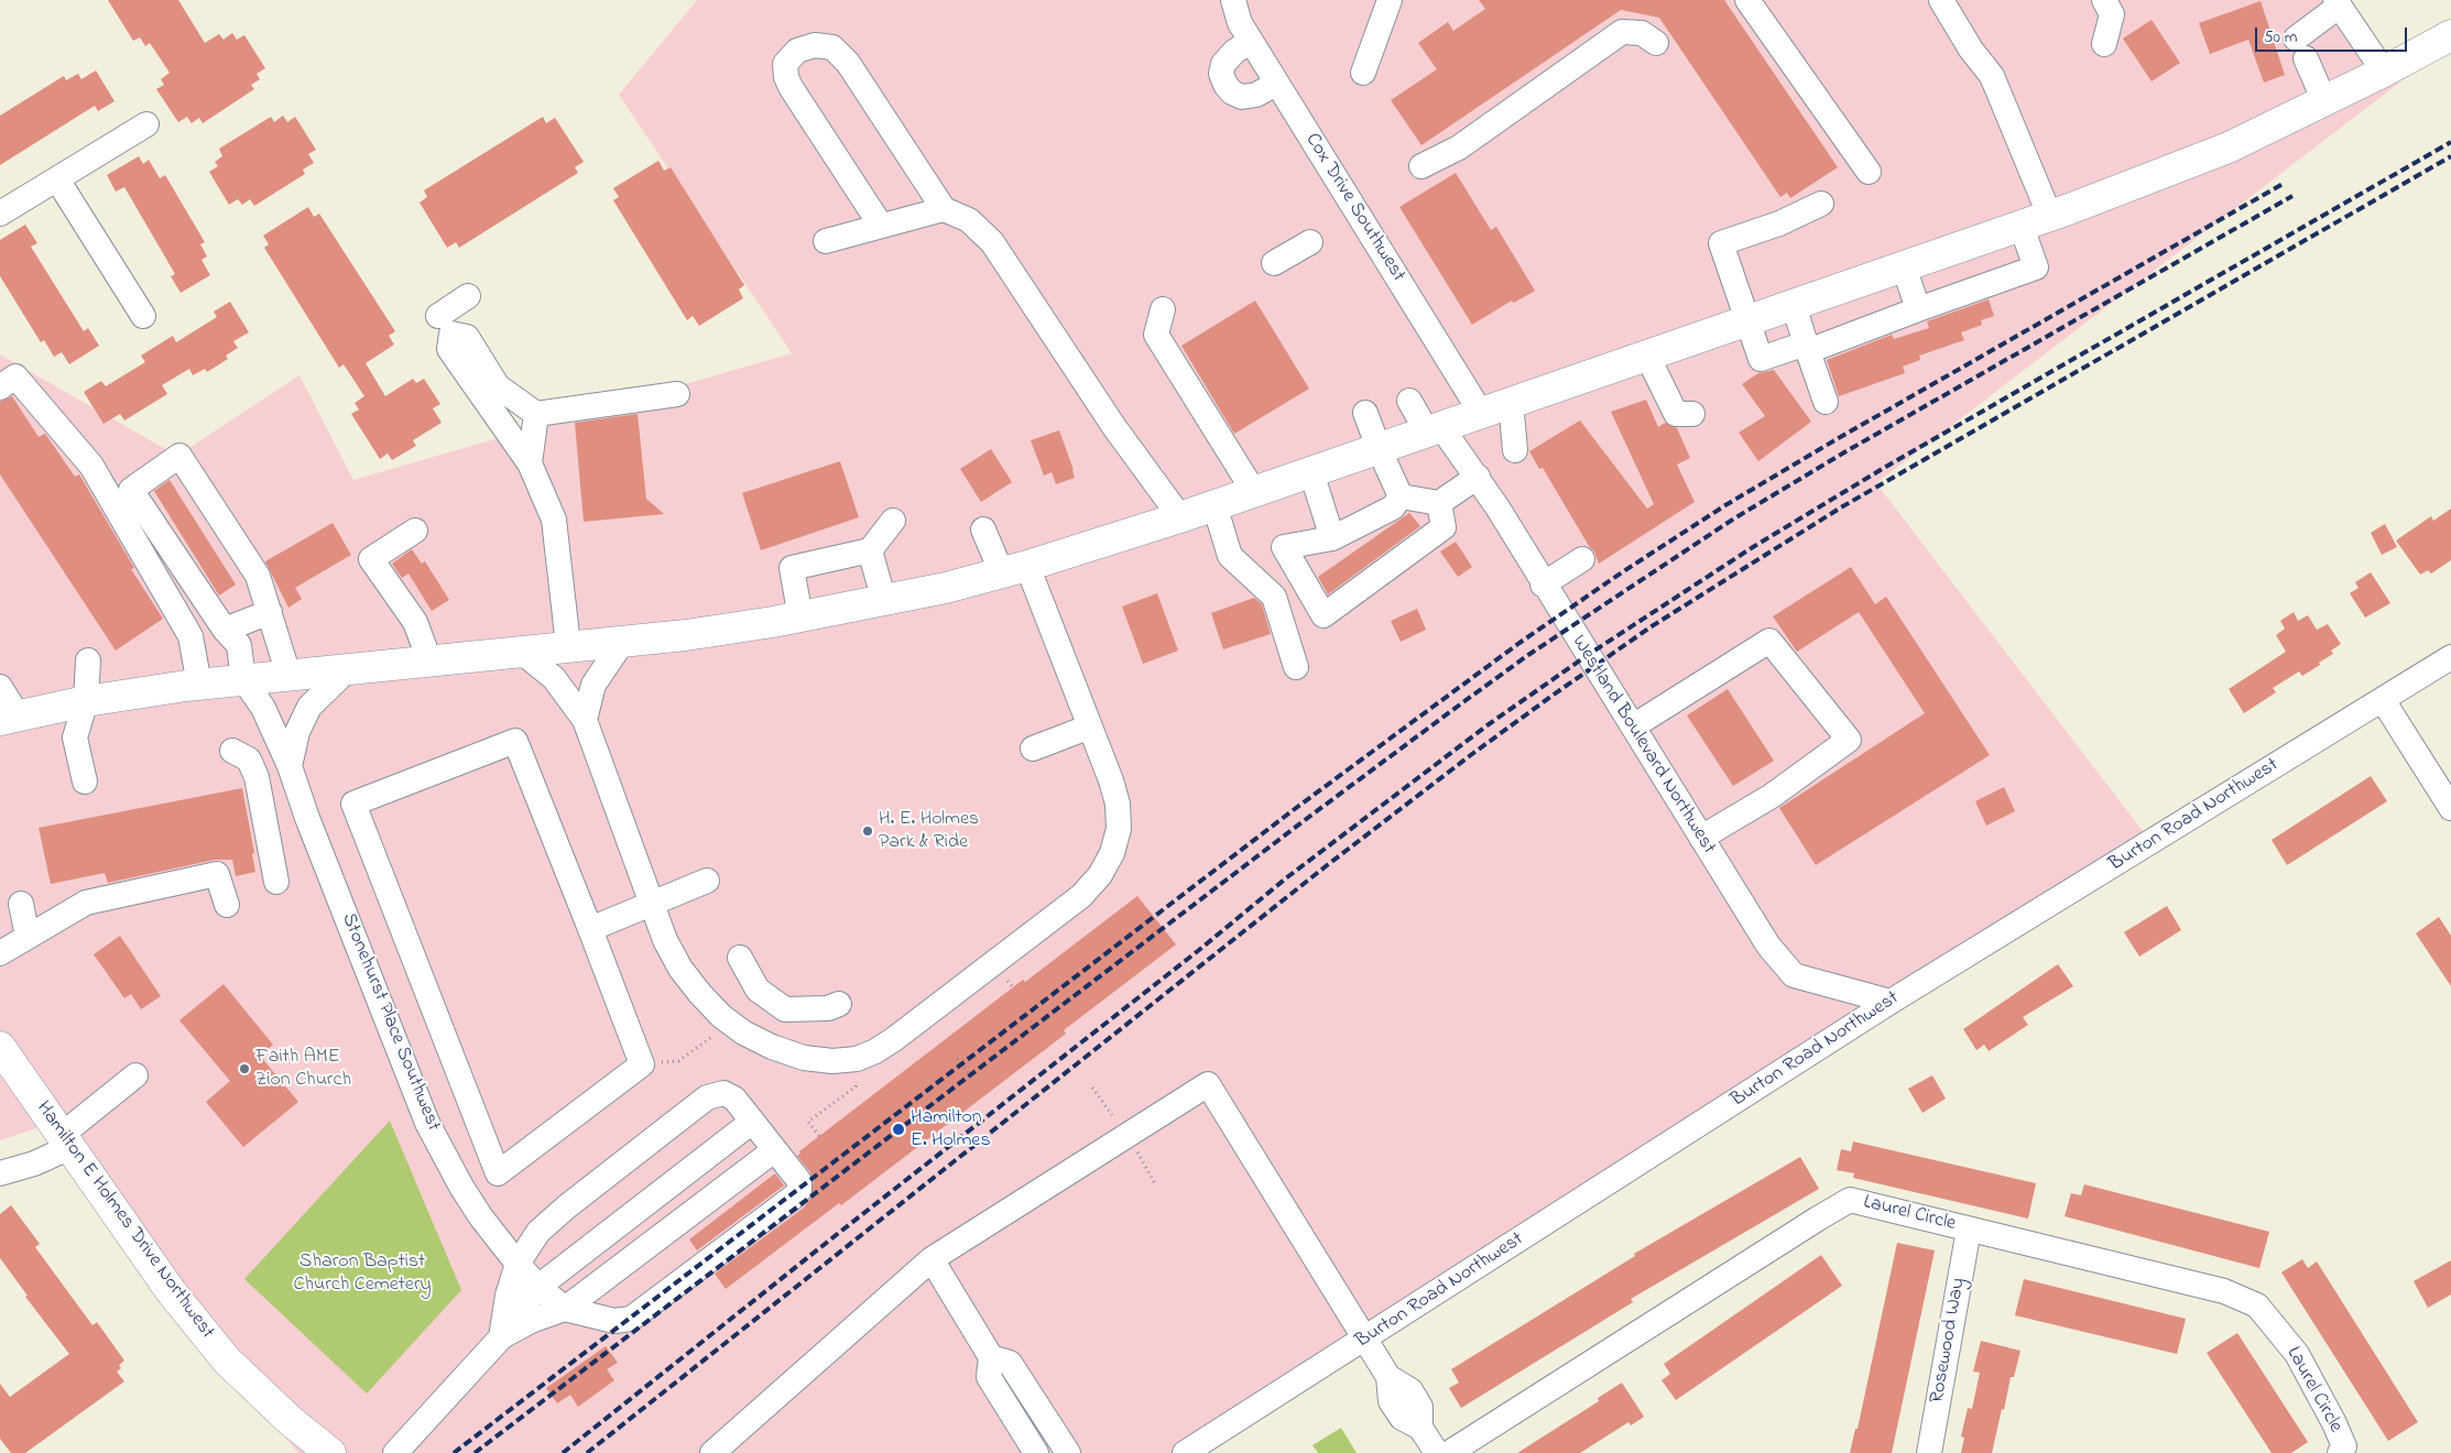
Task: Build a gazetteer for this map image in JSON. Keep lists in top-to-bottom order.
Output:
{
  "streets": {
    "main road": ["Hamilton E Holmes Drive Northwest"],
    "street": [
      "Cox Drive Southwest",
      "Westland Boulevard Northwest",
      "Burton Road Northwest",
      "Stonehurst Place Southwest",
      "Laurel Circle",
      "Rosewood Way"
    ]
  },
  "crossings": [
    ["Westland Boulevard Northwest", "Burton Road Northwest"],
    ["Laurel Circle", "Rosewood Way"]
  ],
  "parks": ["Sharon Baptist Church Cemetery"],
  "places": ["H. E. Holmes Park & Ride", "Faith AME Zion Church", "Hamilton E. Holmes"],
  "scale_bar": "50 m"
}
